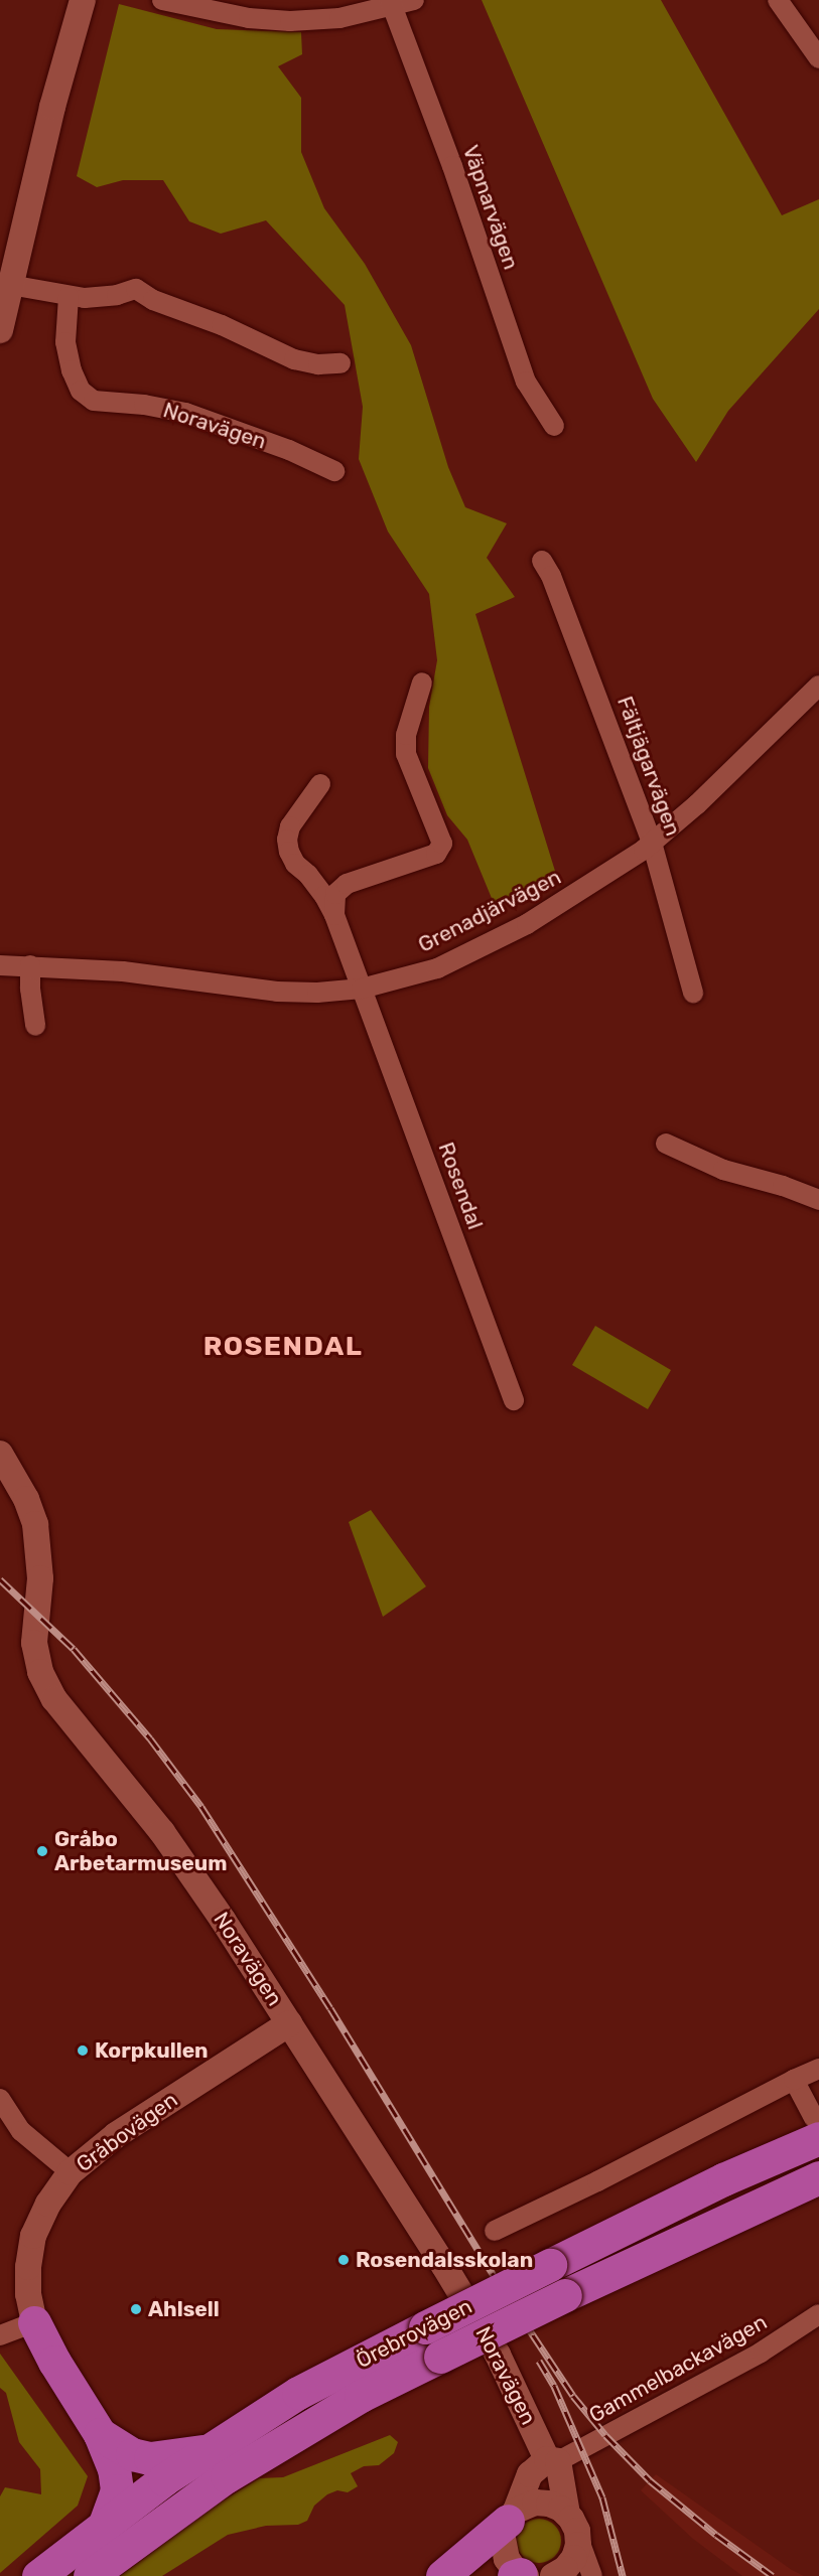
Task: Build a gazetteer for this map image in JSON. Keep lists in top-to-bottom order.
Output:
{
  "streets": {
    "highway": ["Örebrovägen"],
    "street": [
      "Väpnarvägen",
      "Noravägen",
      "Fältjägarvägen",
      "Grenadjärvägen",
      "Rosendal",
      "Gråbovägen",
      "Gammelbackavägen"
    ]
  },
  "crossings": [
    ["Noravägen", "Gråbovägen"],
    ["Noravägen", "Gammelbackavägen"],
    ["Fältjägarvägen", "Grenadjärvägen"],
    ["Grenadjärvägen", "Rosendal"]
  ],
  "districts": ["ROSENDAL"],
  "places": [
    "Gråbo Arbetarmuseum",
    "Korpkullen",
    "Rosendalsskolan",
    "Ahlsell"
  ]
}
